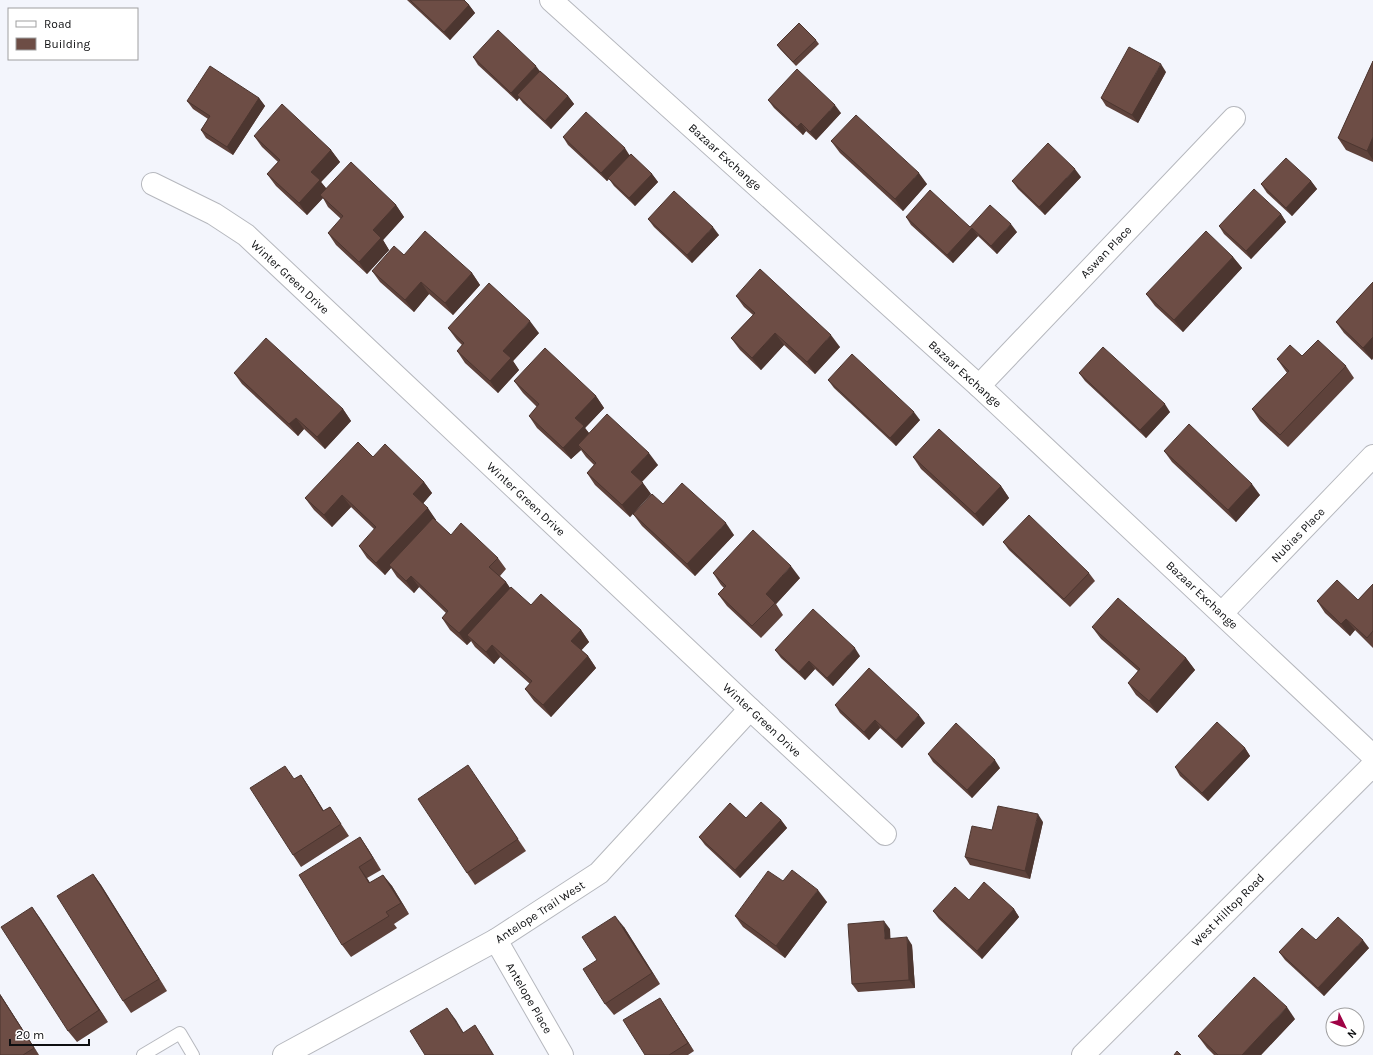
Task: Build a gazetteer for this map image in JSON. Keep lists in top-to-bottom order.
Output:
{
  "streets": {
    "street": [
      "Bazaar Exchange",
      "Aswan Place",
      "Winter Green Drive",
      "Nubias Place",
      "West Hilltop Road",
      "Antelope Trail West",
      "Antelope Place"
    ]
  },
  "crossings": [
    ["Bazaar Exchange", "Aswan Place"],
    ["Bazaar Exchange", "Nubias Place"],
    ["Winter Green Drive", "Antelope Trail West"],
    ["Antelope Trail West", "Antelope Place"]
  ],
  "legend": ["Road", "Building"],
  "scale_bar": "20 m",
  "north": "bottom right"
}
